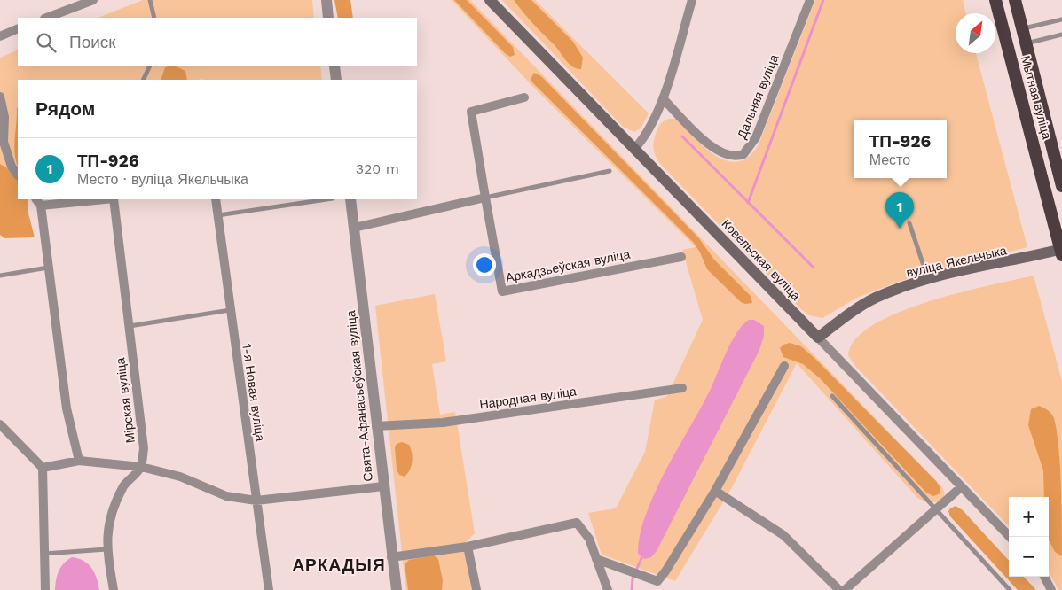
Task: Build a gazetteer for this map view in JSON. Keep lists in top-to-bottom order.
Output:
{
  "streets": {
    "highway": ["Мытная вуліца"],
    "main road": ["Ковельская вуліца", "вуліца Якельчыка"],
    "street": [
      "Дальняя вуліца",
      "Аркадзьеўская вуліца",
      "1-я Новая вуліца",
      "Свята-Афанасьеўская вуліца",
      "Народная вуліца",
      "Мірская вуліца"
    ]
  },
  "crossings": [
    ["Мытная вуліца", "вуліца Якельчыка"],
    ["Ковельская вуліца", "вуліца Якельчыка"],
    ["Свята-Афанасьеўская вуліца", "Народная вуліца"]
  ],
  "districts": ["АРКАДЫЯ"],
  "north": "top right",
  "page": {
    "search": "Поиск",
    "heading": "Рядом",
    "popup": ["ТП-926", "Место"],
    "list": [
      {
        "mark": "1",
        "name": "ТП-926",
        "note": "Место · вуліца Якельчыка",
        "value": "320 m"
      }
    ],
    "pins": "1",
    "map_buttons": ["+", "−"]
  }
}
